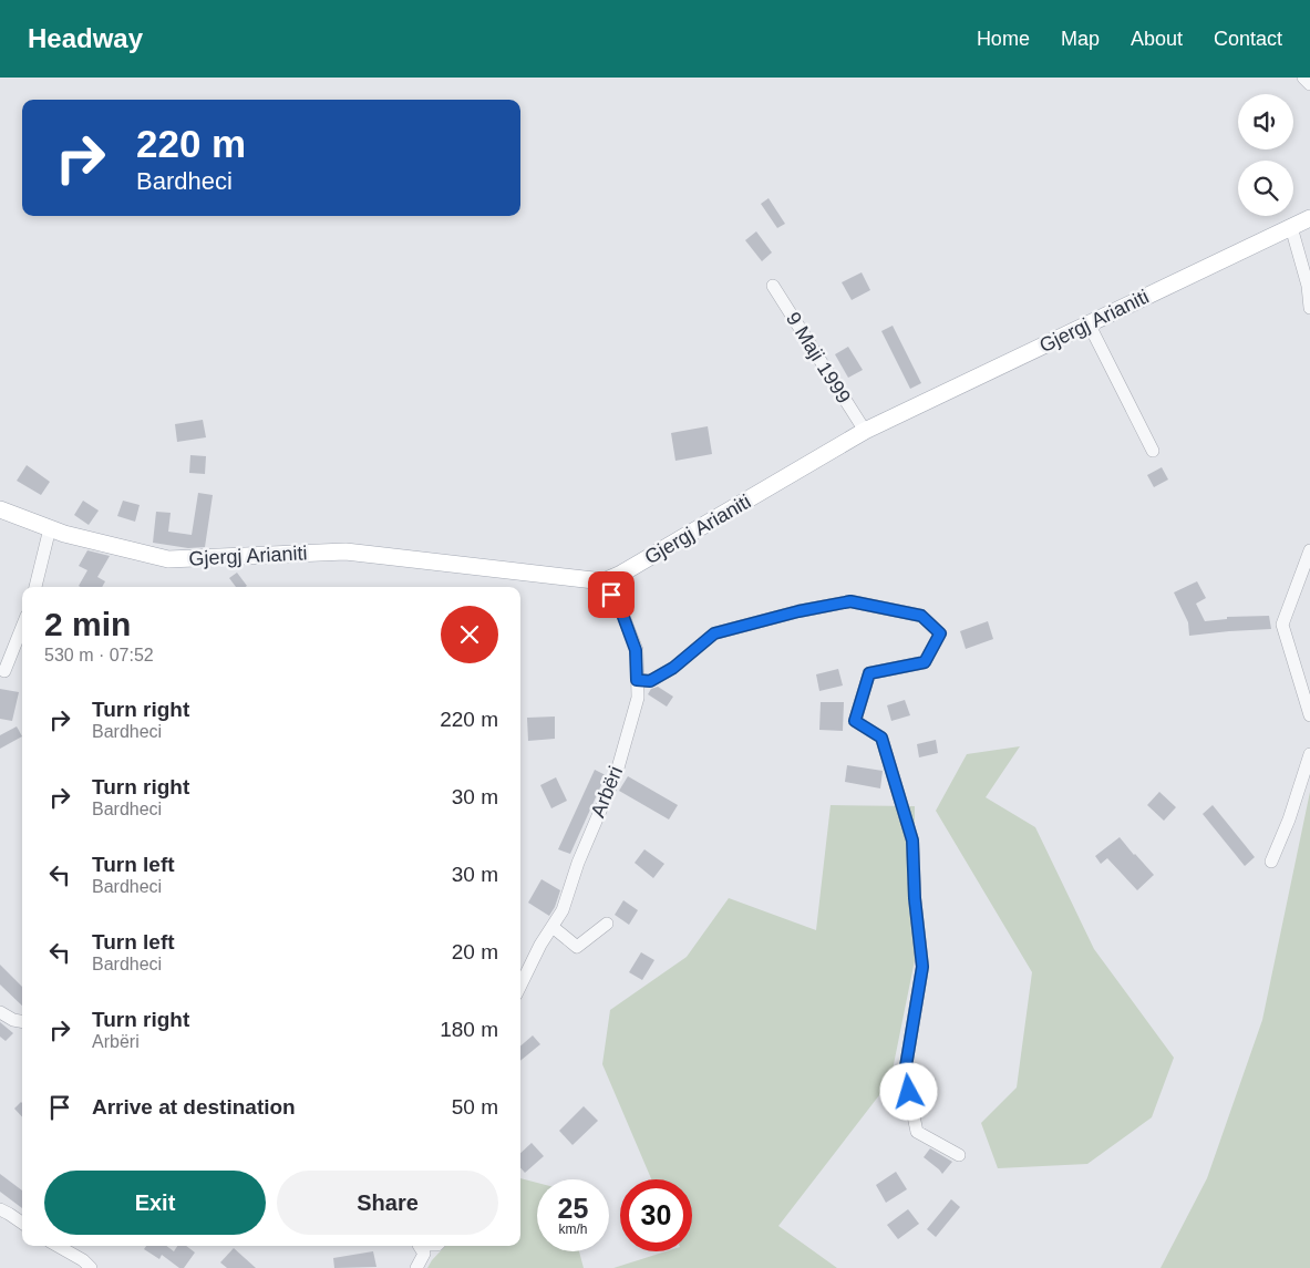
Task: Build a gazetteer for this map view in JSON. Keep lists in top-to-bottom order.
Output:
{
  "streets": {
    "main road": ["Gjergj Arianiti"],
    "street": ["9 Maji 1999", "Arbëri"]
  },
  "crossings": [
    ["Gjergj Arianiti", "9 Maji 1999"],
    ["Gjergj Arianiti", "Arbëri"]
  ],
  "page": {
    "header": "Headway",
    "nav": [
      "Home",
      "Map",
      "About",
      "Contact"
    ],
    "turn": ["220 m", "Bardheci"],
    "heading": ["2 min", "530 m · 07:52"],
    "list": [
      {
        "name": "Turn right",
        "note": "Bardheci",
        "value": "220 m"
      },
      {
        "name": "Turn right",
        "note": "Bardheci",
        "value": "30 m"
      },
      {
        "name": "Turn left",
        "note": "Bardheci",
        "value": "30 m"
      },
      {
        "name": "Turn left",
        "note": "Bardheci",
        "value": "20 m"
      },
      {
        "name": "Turn right",
        "note": "Arbëri",
        "value": "180 m"
      },
      {
        "name": "Arrive at destination",
        "value": "50 m"
      }
    ],
    "buttons": ["Exit", "Share"],
    "speed": "25 km/h",
    "limit": "30"
  }
}
